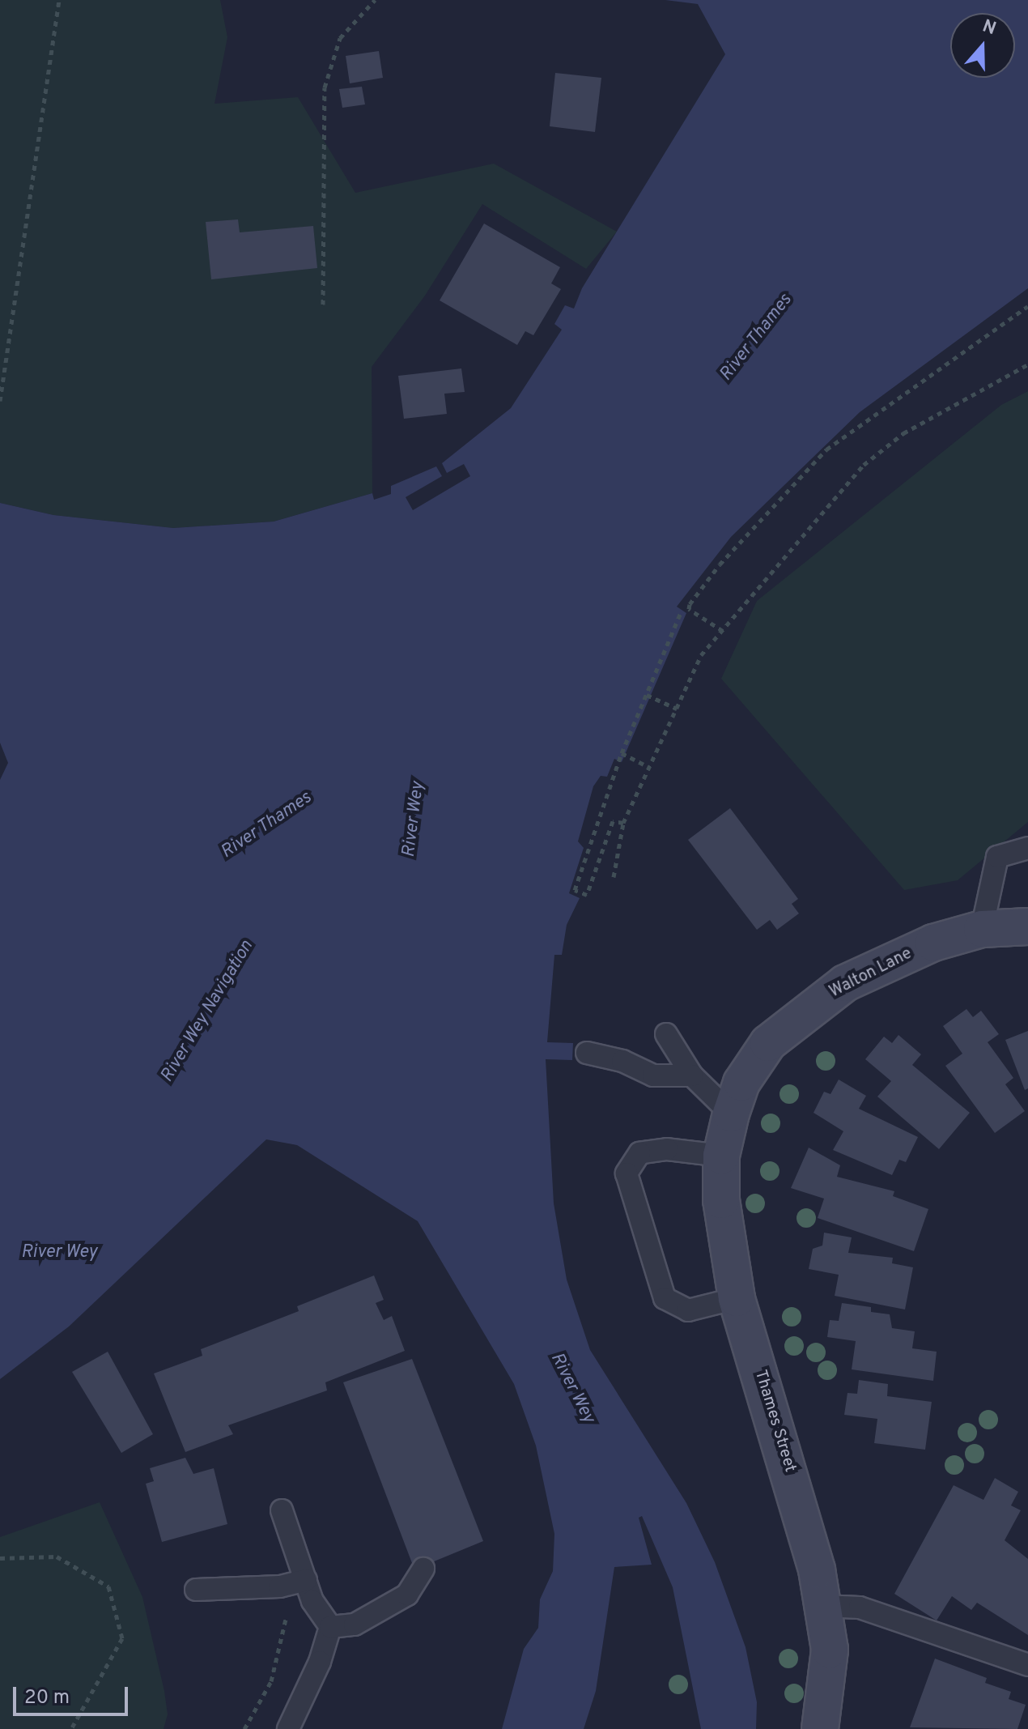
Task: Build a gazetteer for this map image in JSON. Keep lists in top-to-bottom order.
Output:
{
  "streets": {
    "street": ["Walton Lane", "Thames Street"]
  },
  "crossings": [
    ["Walton Lane", "Thames Street"]
  ],
  "water": ["River Thames", "River Wey", "River Wey Navigation"],
  "scale_bar": "20 m",
  "north": "top"
}
